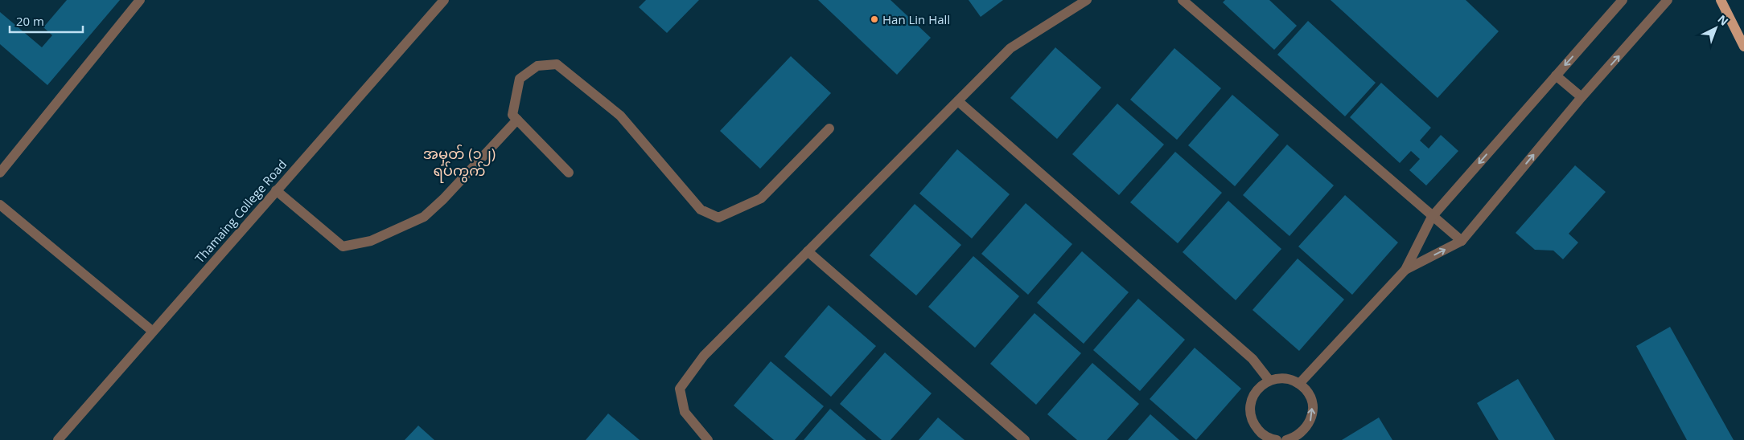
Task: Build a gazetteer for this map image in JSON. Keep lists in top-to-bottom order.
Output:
{
  "streets": {
    "street": ["Thamaing College Road"]
  },
  "districts": ["အမှတ် (၁၂) ရပ်ကွက်"],
  "places": ["Han Lin Hall"],
  "scale_bar": "20 m",
  "north": "top right"
}
